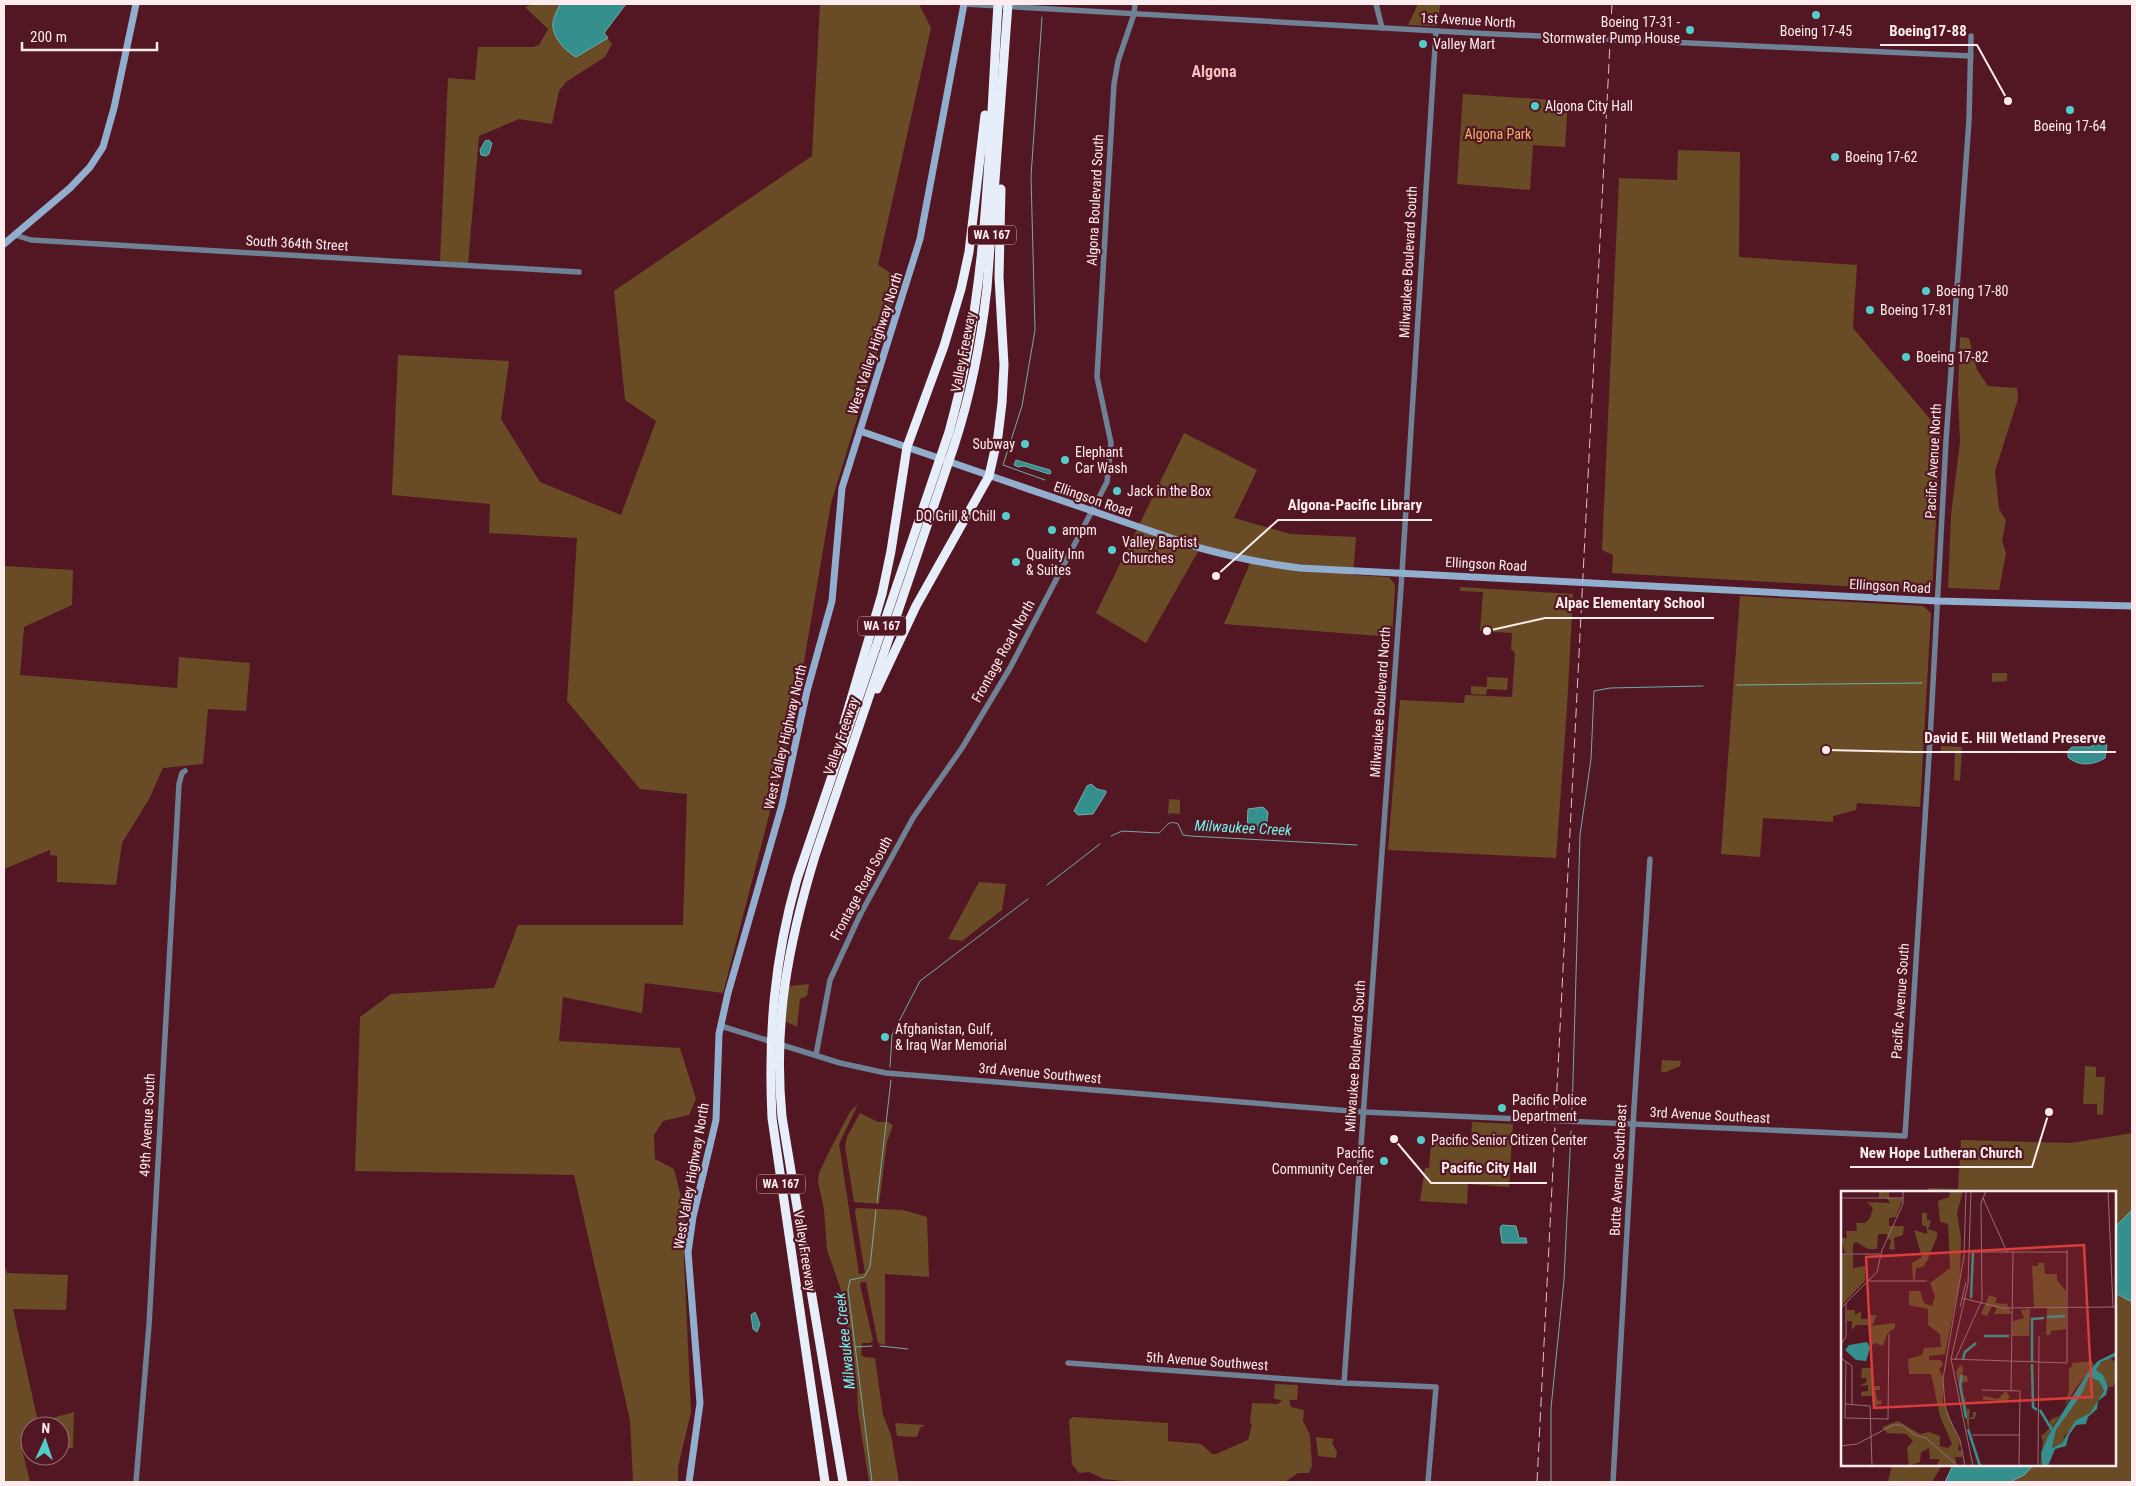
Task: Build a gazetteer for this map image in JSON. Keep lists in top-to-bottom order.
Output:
{
  "streets": {
    "highway": ["WA 167", "Valley Freeway"],
    "main road": ["West Valley Highway North", "Ellingson Road"],
    "street": [
      "1st Avenue North",
      "Algona Boulevard South",
      "South 364th Street",
      "Milwaukee Boulevard South",
      "Pacific Avenue North",
      "Frontage Road North",
      "Milwaukee Boulevard North",
      "Frontage Road South",
      "Pacific Avenue South",
      "3rd Avenue Southwest",
      "3rd Avenue Southeast",
      "49th Avenue South",
      "Butte Avenue Southeast",
      "5th Avenue Southwest"
    ]
  },
  "crossings": [
    ["1st Avenue North", "Algona Boulevard South"],
    ["1st Avenue North", "Milwaukee Boulevard South"],
    ["1st Avenue North", "West Valley Highway North"],
    ["1st Avenue North", "Pacific Avenue North"],
    ["Algona Boulevard South", "Frontage Road North"],
    ["Milwaukee Boulevard South", "Milwaukee Boulevard North"],
    ["Milwaukee Boulevard South", "3rd Avenue Southwest"],
    ["Milwaukee Boulevard South", "3rd Avenue Southeast"],
    ["Milwaukee Boulevard South", "5th Avenue Southwest"],
    ["West Valley Highway North", "Ellingson Road"],
    ["West Valley Highway North", "3rd Avenue Southwest"],
    ["Pacific Avenue North", "Ellingson Road"],
    ["Pacific Avenue North", "Pacific Avenue South"],
    ["Ellingson Road", "Frontage Road North"],
    ["Ellingson Road", "Milwaukee Boulevard North"],
    ["Frontage Road North", "Frontage Road South"],
    ["Frontage Road South", "3rd Avenue Southwest"],
    ["Pacific Avenue South", "3rd Avenue Southeast"],
    ["3rd Avenue Southwest", "3rd Avenue Southeast"],
    ["3rd Avenue Southeast", "Butte Avenue Southeast"]
  ],
  "districts": ["Algona"],
  "water": ["Milwaukee Creek"],
  "parks": ["Algona Park"],
  "places": [
    "Boeing 17-45",
    "Boeing 17-31 - Stormwater Pump House",
    "Valley Mart",
    "Boeing17-88",
    "Algona City Hall",
    "Boeing 17-64",
    "Boeing 17-62",
    "Boeing 17-80",
    "Boeing 17-81",
    "Boeing 17-82",
    "Subway",
    "Elephant Car Wash",
    "Jack in the Box",
    "DQ Grill & Chill",
    "ampm",
    "Valley Baptist Churches",
    "Quality Inn & Suites",
    "Algona-Pacific Library",
    "Alpac Elementary School",
    "David E. Hill Wetland Preserve",
    "Afghanistan, Gulf, & Iraq War Memorial",
    "Pacific Police Department",
    "New Hope Lutheran Church",
    "Pacific City Hall",
    "Pacific Senior Citizen Center",
    "Pacific Community Center"
  ],
  "scale_bar": "200 m",
  "north": "top"
}
